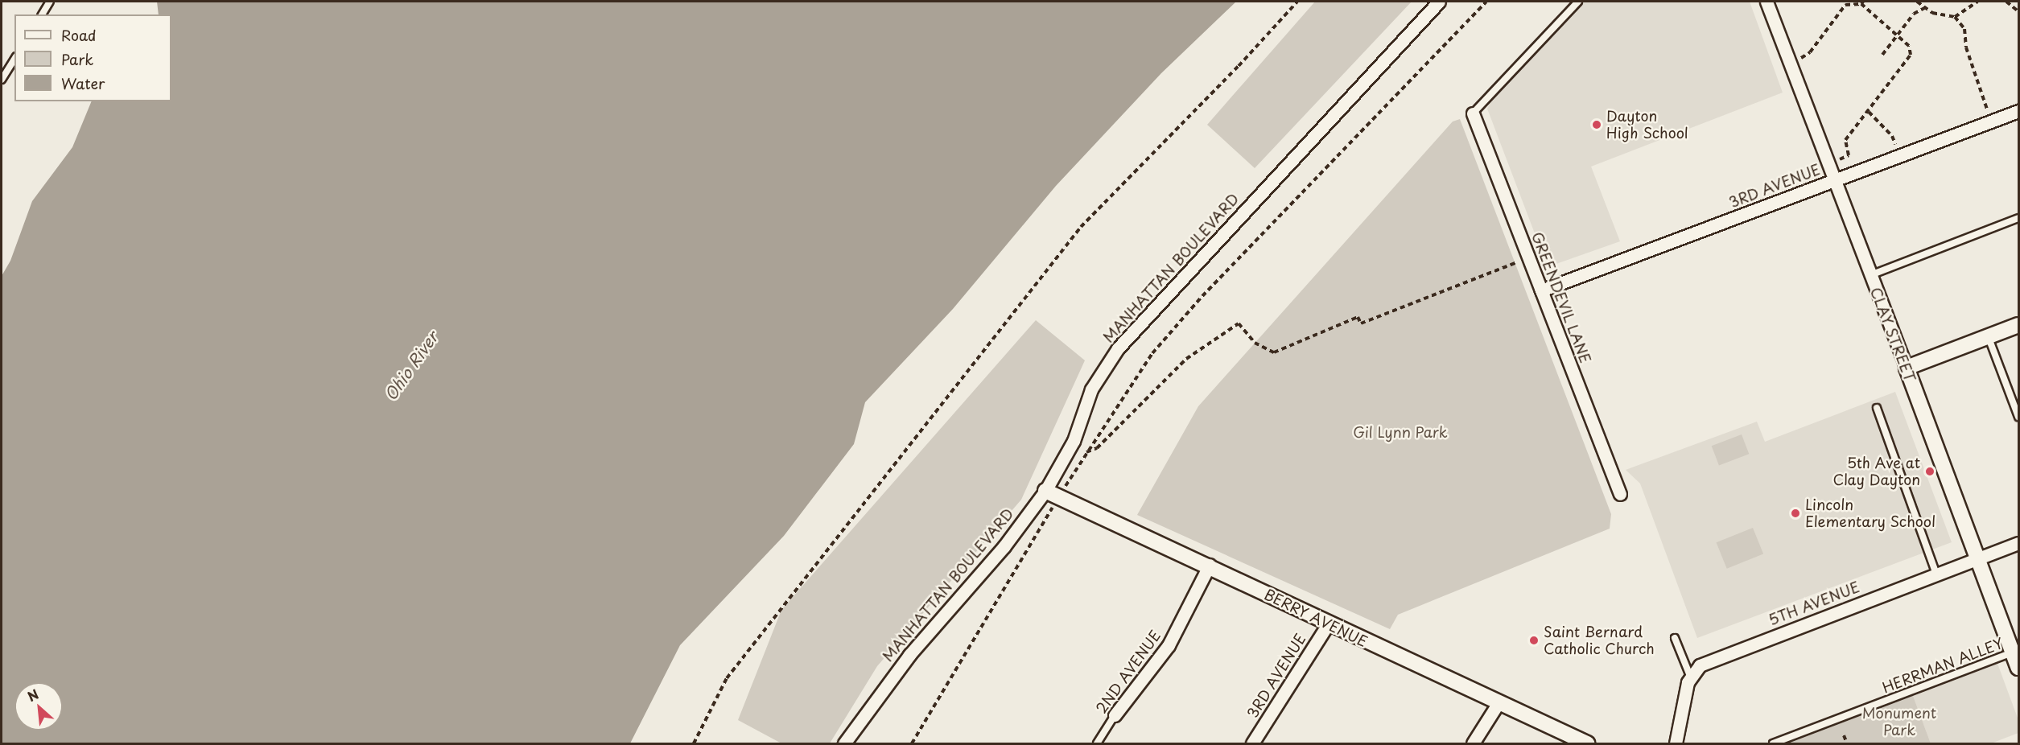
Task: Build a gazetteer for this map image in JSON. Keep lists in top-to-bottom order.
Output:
{
  "streets": {
    "street": [
      "3RD AVENUE",
      "MANHATTAN BOULEVARD",
      "GREENDEVIL LANE",
      "CLAY STREET",
      "5TH AVENUE",
      "BERRY AVENUE",
      "2ND AVENUE"
    ],
    "lane": ["HERRMAN ALLEY"]
  },
  "crossings": [
    ["3RD AVENUE", "GREENDEVIL LANE"],
    ["3RD AVENUE", "CLAY STREET"],
    ["3RD AVENUE", "BERRY AVENUE"],
    ["MANHATTAN BOULEVARD", "BERRY AVENUE"],
    ["CLAY STREET", "5TH AVENUE"],
    ["CLAY STREET", "HERRMAN ALLEY"],
    ["BERRY AVENUE", "2ND AVENUE"]
  ],
  "water": ["Ohio River"],
  "parks": ["Gil Lynn Park", "Monument Park"],
  "places": [
    "Dayton High School",
    "5th Ave at Clay Dayton",
    "Lincoln Elementary School",
    "Saint Bernard Catholic Church"
  ],
  "legend": ["Road", "Park", "Water"],
  "north": "top left"
}
